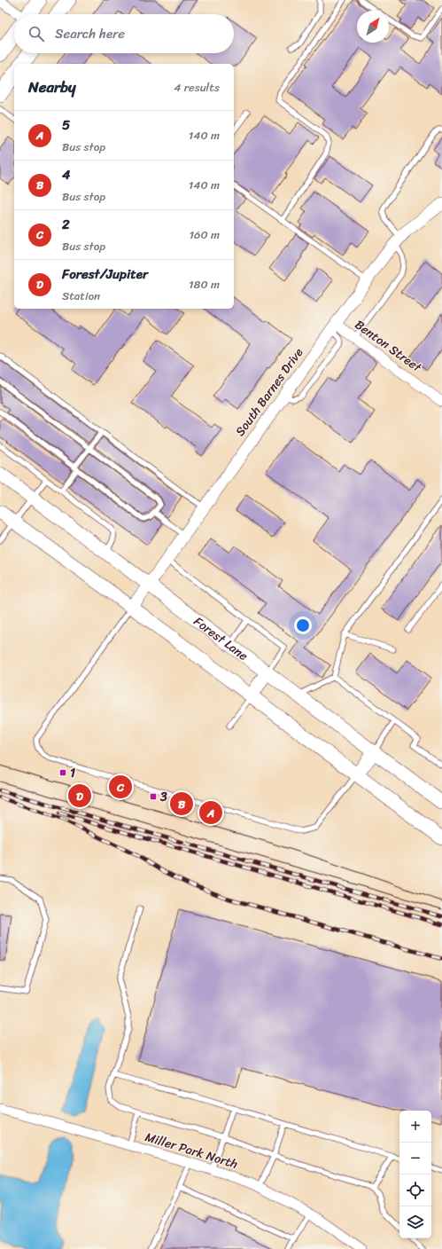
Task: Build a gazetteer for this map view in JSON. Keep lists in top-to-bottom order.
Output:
{
  "streets": {
    "main road": ["Forest Lane"],
    "street": ["Benton Street", "South Barnes Drive", "Miller Park North"]
  },
  "crossings": [
    ["Benton Street", "South Barnes Drive"],
    ["South Barnes Drive", "Forest Lane"]
  ],
  "places": {
    "transit": ["1", "3"]
  },
  "north": "top right",
  "page": {
    "search": "Search here",
    "heading": ["Nearby", "4 results"],
    "list": [
      {
        "mark": "A",
        "name": "5",
        "note": "Bus stop",
        "value": "140 m"
      },
      {
        "mark": "B",
        "name": "4",
        "note": "Bus stop",
        "value": "140 m"
      },
      {
        "mark": "C",
        "name": "2",
        "note": "Bus stop",
        "value": "160 m"
      },
      {
        "mark": "D",
        "name": "Forest/Jupiter",
        "note": "Station",
        "value": "180 m"
      }
    ],
    "pins": [
      "C",
      "D",
      "B",
      "A"
    ],
    "map_buttons": ["+", "−"]
  }
}
